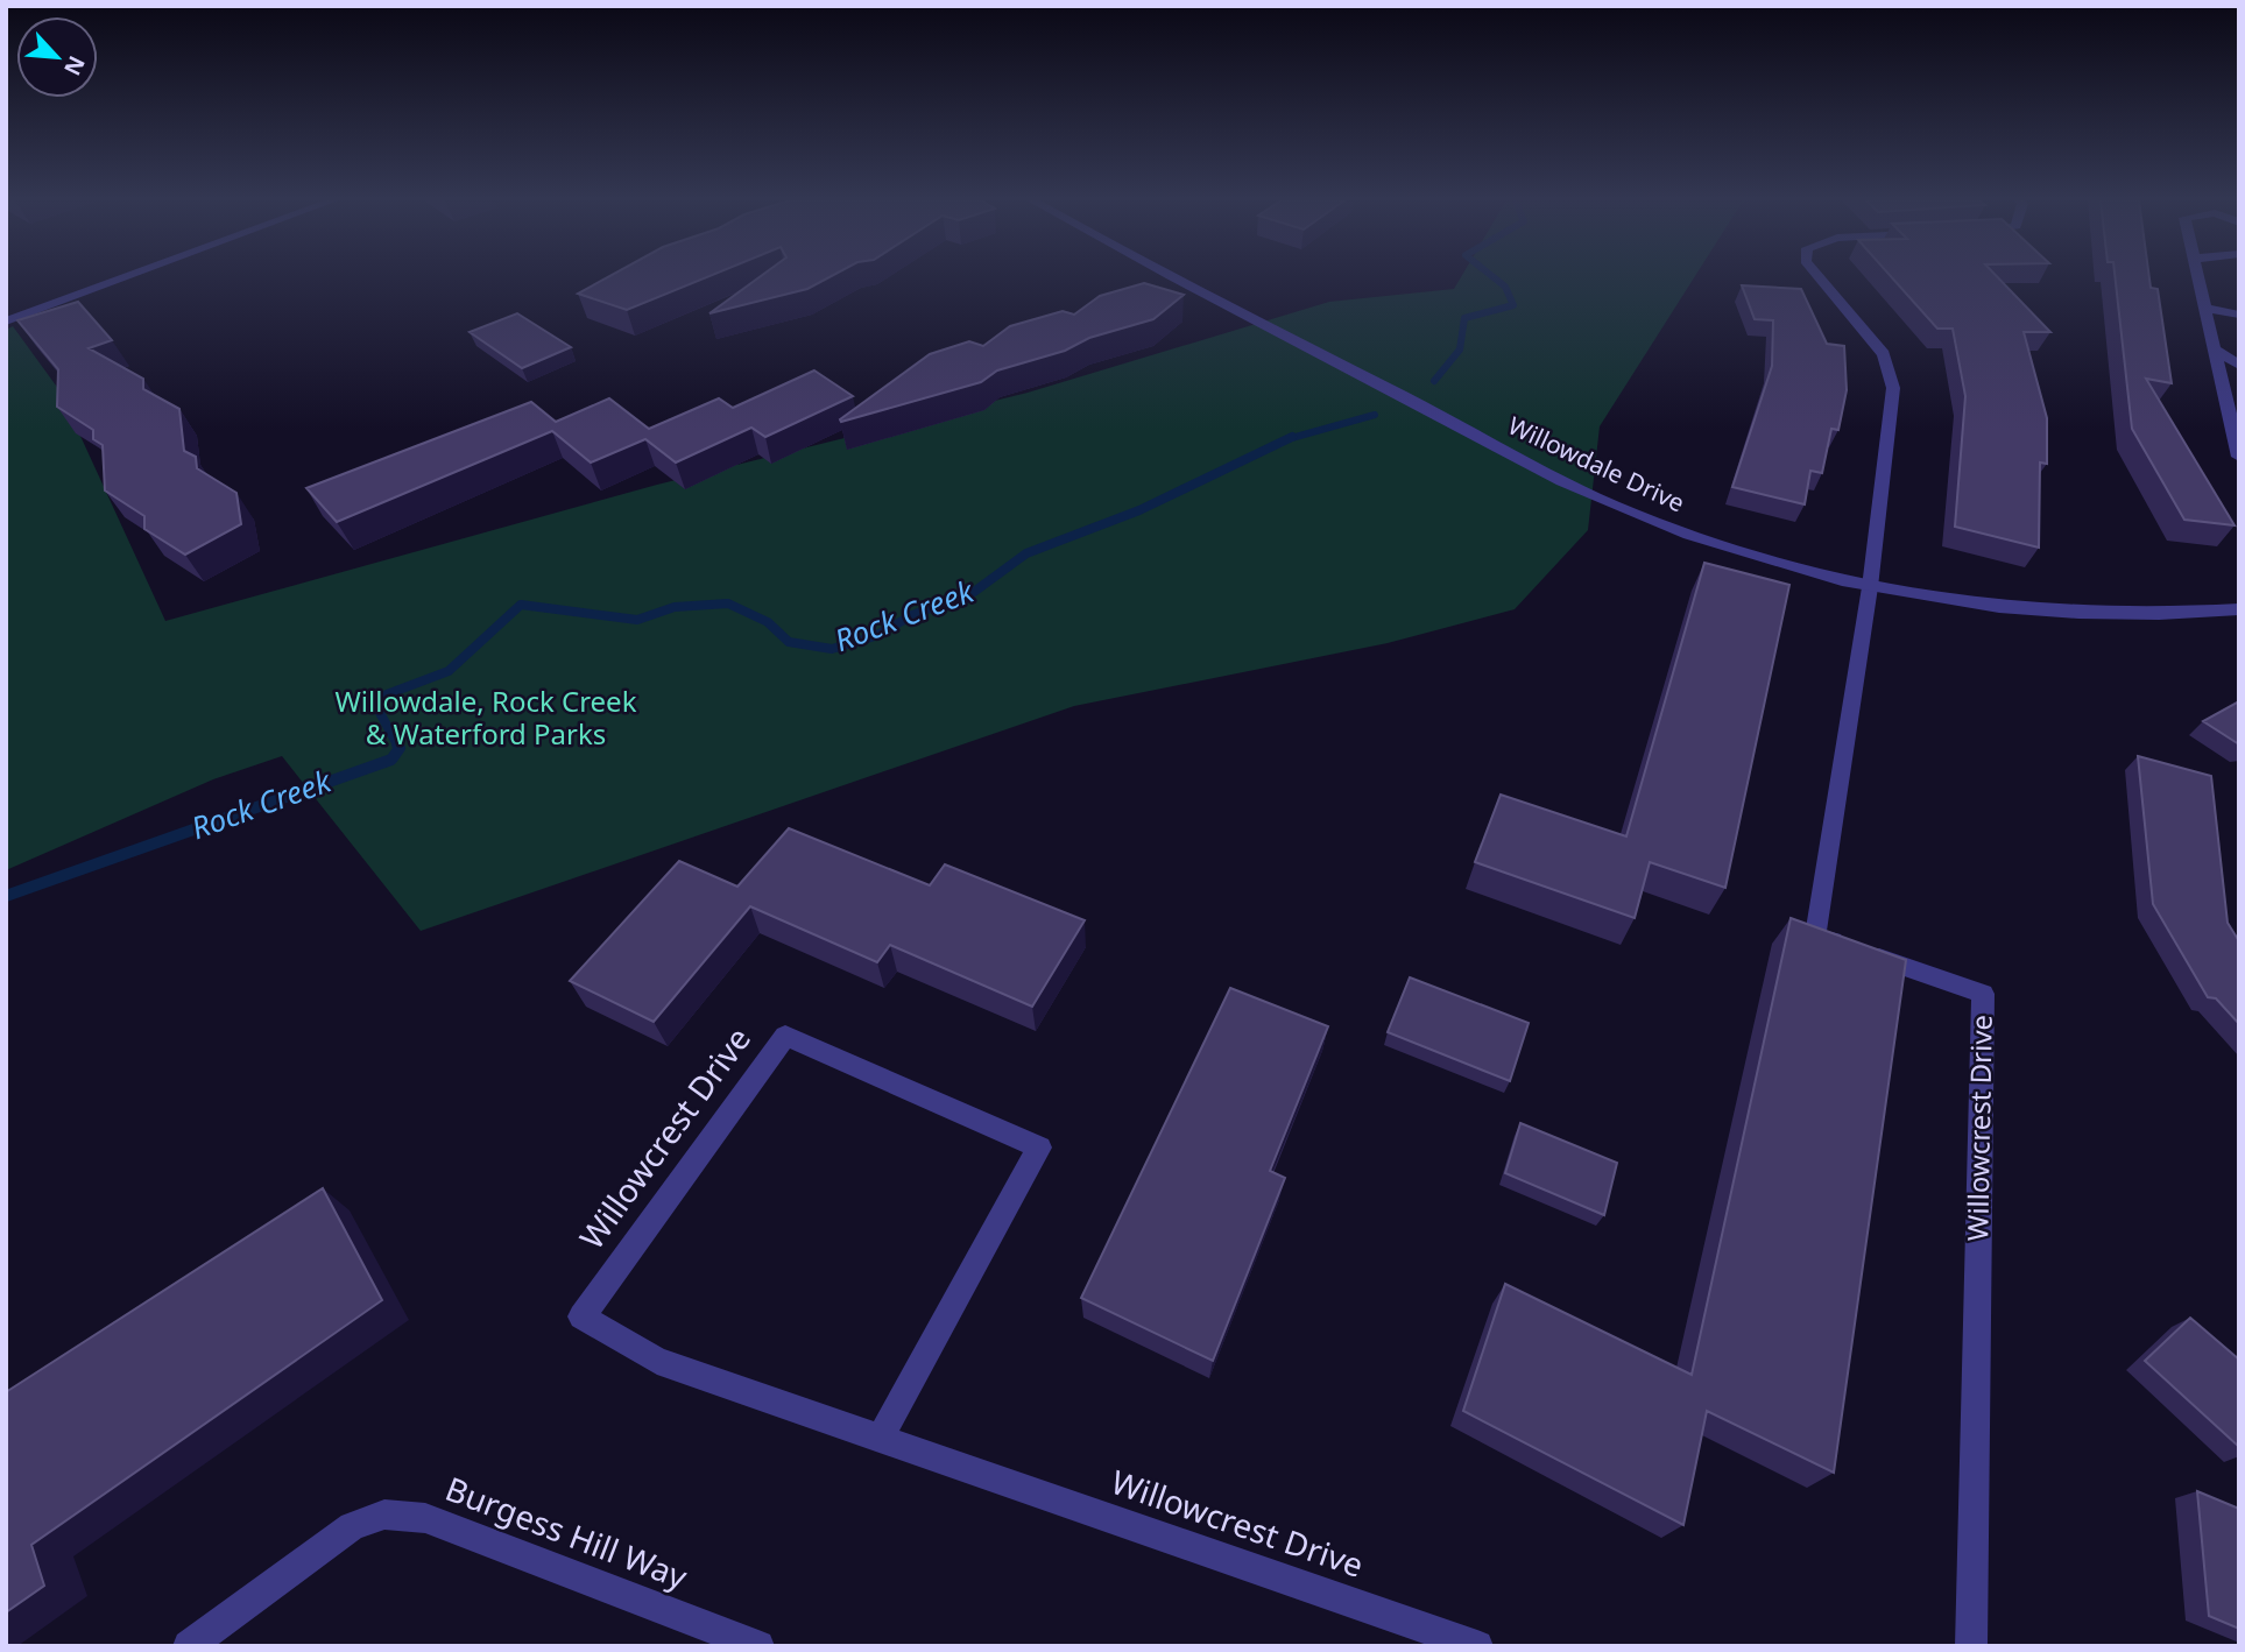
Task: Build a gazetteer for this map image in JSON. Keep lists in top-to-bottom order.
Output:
{
  "streets": {
    "street": ["Willowdale Drive", "Willowcrest Drive", "Burgess Hill Way"]
  },
  "crossings": [
    ["Willowdale Drive", "Willowcrest Drive"]
  ],
  "water": ["Rock Creek"],
  "parks": ["Willowdale, Rock Creek & Waterford Parks"],
  "north": "bottom right"
}
